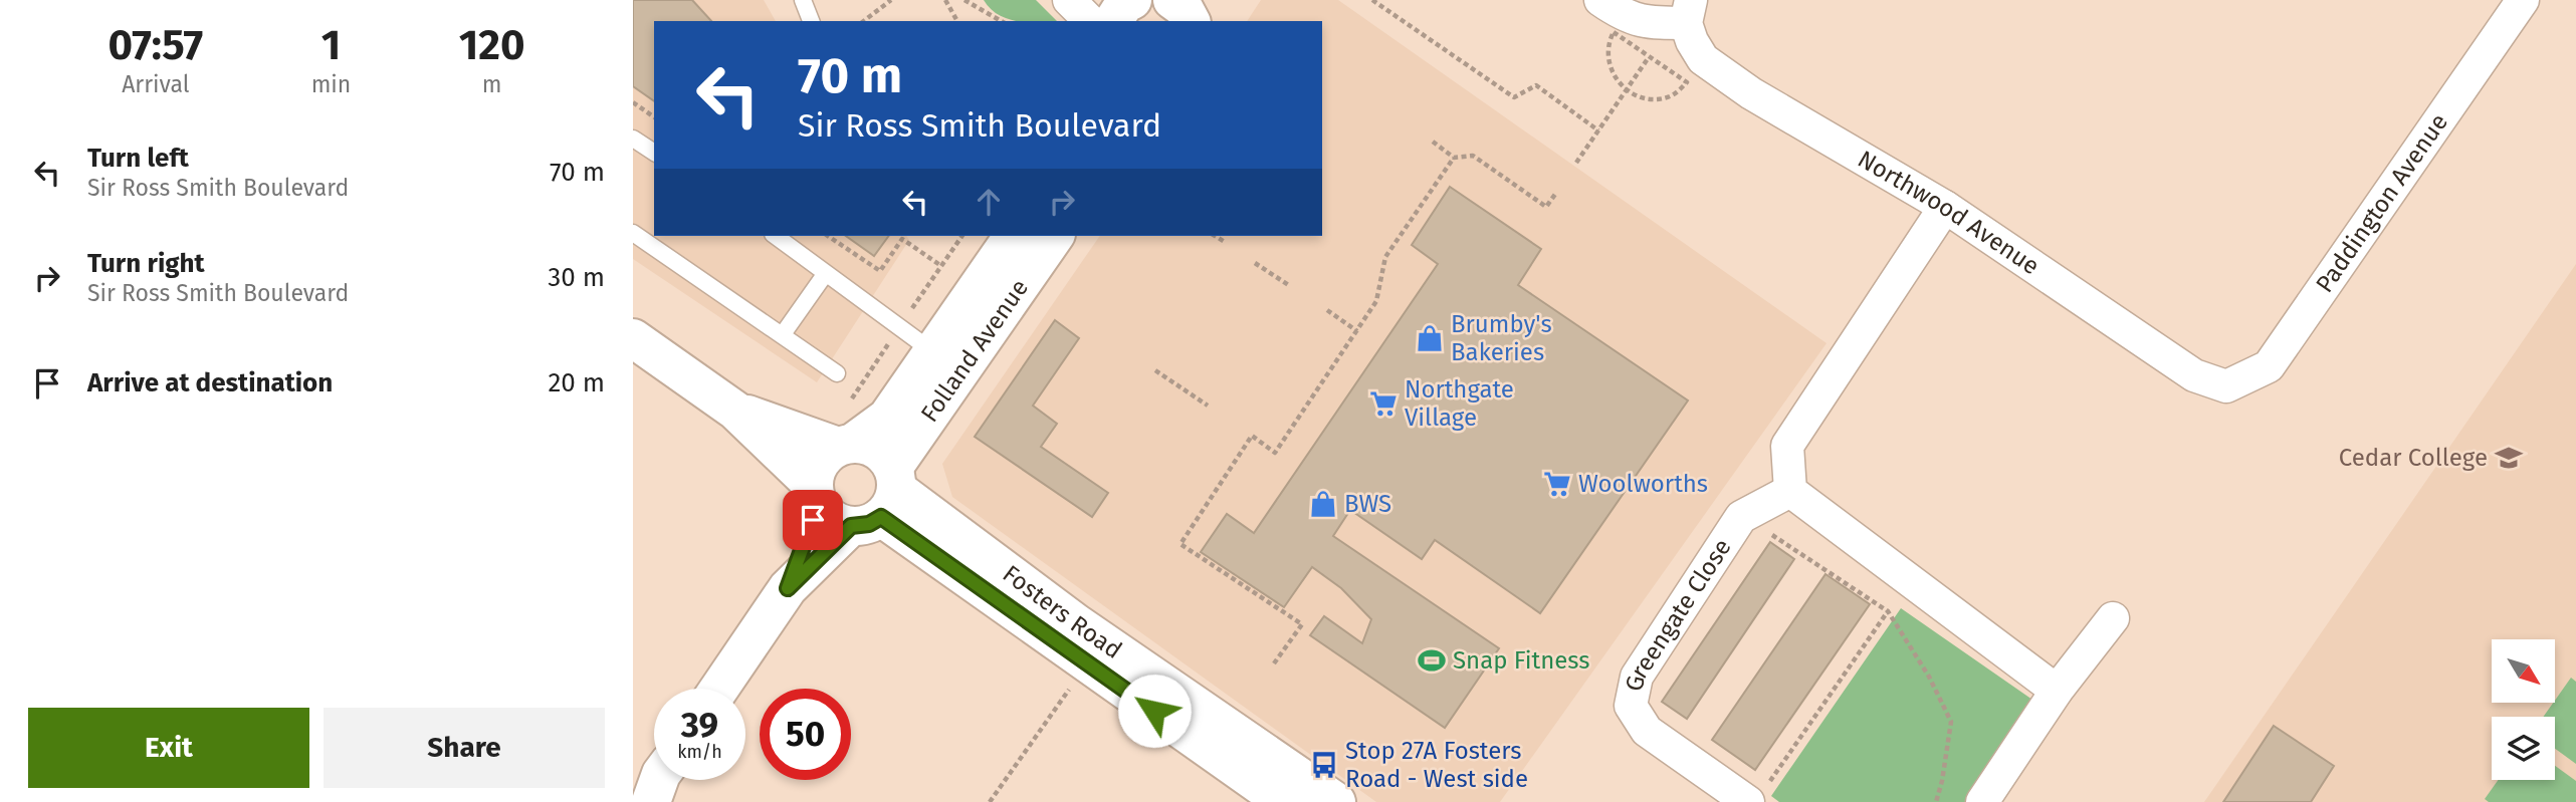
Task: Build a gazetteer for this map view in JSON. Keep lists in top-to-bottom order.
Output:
{
  "streets": {
    "main road": ["Folland Avenue", "Fosters Road"],
    "street": ["Paddington Avenue", "Northwood Avenue", "Greengate Close"]
  },
  "crossings": [
    ["Paddington Avenue", "Northwood Avenue"],
    ["Folland Avenue", "Fosters Road"]
  ],
  "places": {
    "shop": ["Brumby's Bakeries", "BWS"],
    "supermarket": ["Northgate Village", "Woolworths"],
    "school or university": ["Cedar College"],
    "sports": ["Snap Fitness"],
    "bus stop": ["Stop 27A Fosters Road - West side"]
  },
  "north": "bottom right",
  "page": {
    "eta": [
      "07:57",
      "Arrival",
      "1",
      "min",
      "120",
      "m"
    ],
    "turn": ["70 m", "Sir Ross Smith Boulevard"],
    "list": [
      {
        "name": "Turn left",
        "note": "Sir Ross Smith Boulevard",
        "value": "70 m"
      },
      {
        "name": "Turn right",
        "note": "Sir Ross Smith Boulevard",
        "value": "30 m"
      },
      {
        "name": "Arrive at destination",
        "value": "20 m"
      }
    ],
    "speed": "39 km/h",
    "limit": "50",
    "buttons": ["Exit", "Share"]
  }
}
